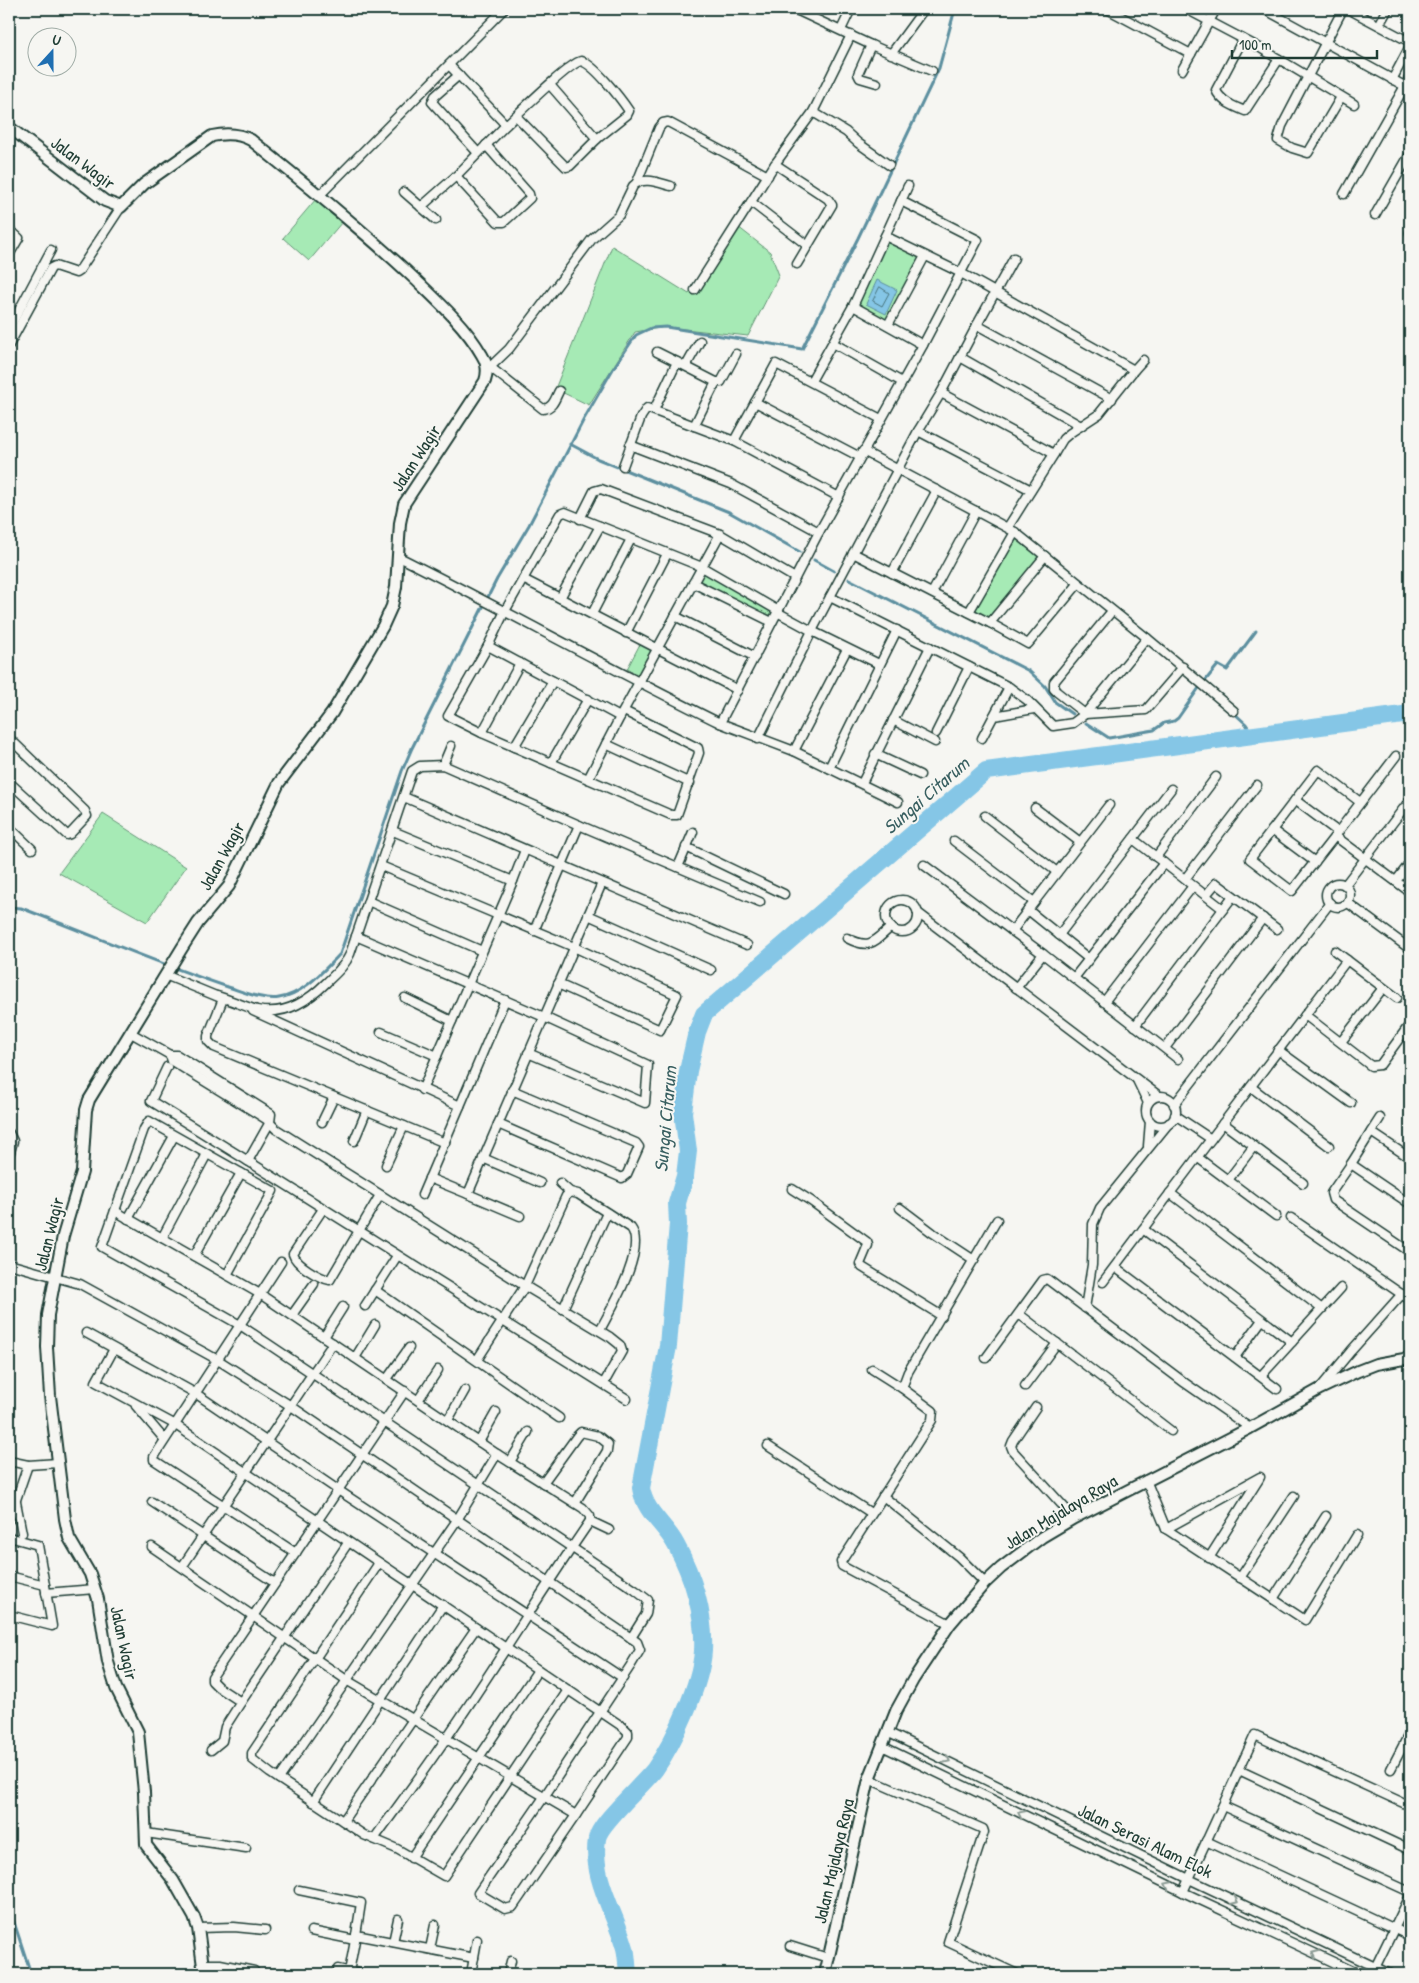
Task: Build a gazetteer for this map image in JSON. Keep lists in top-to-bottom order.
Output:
{
  "streets": {
    "street": ["Jalan Wagir", "Jalan Majalaya Raya", "Jalan Serasi Alam Elok"]
  },
  "crossings": [
    ["Jalan Majalaya Raya", "Jalan Serasi Alam Elok"]
  ],
  "water": ["Sungai Citarum"],
  "scale_bar": "100 m",
  "north": "top"
}
